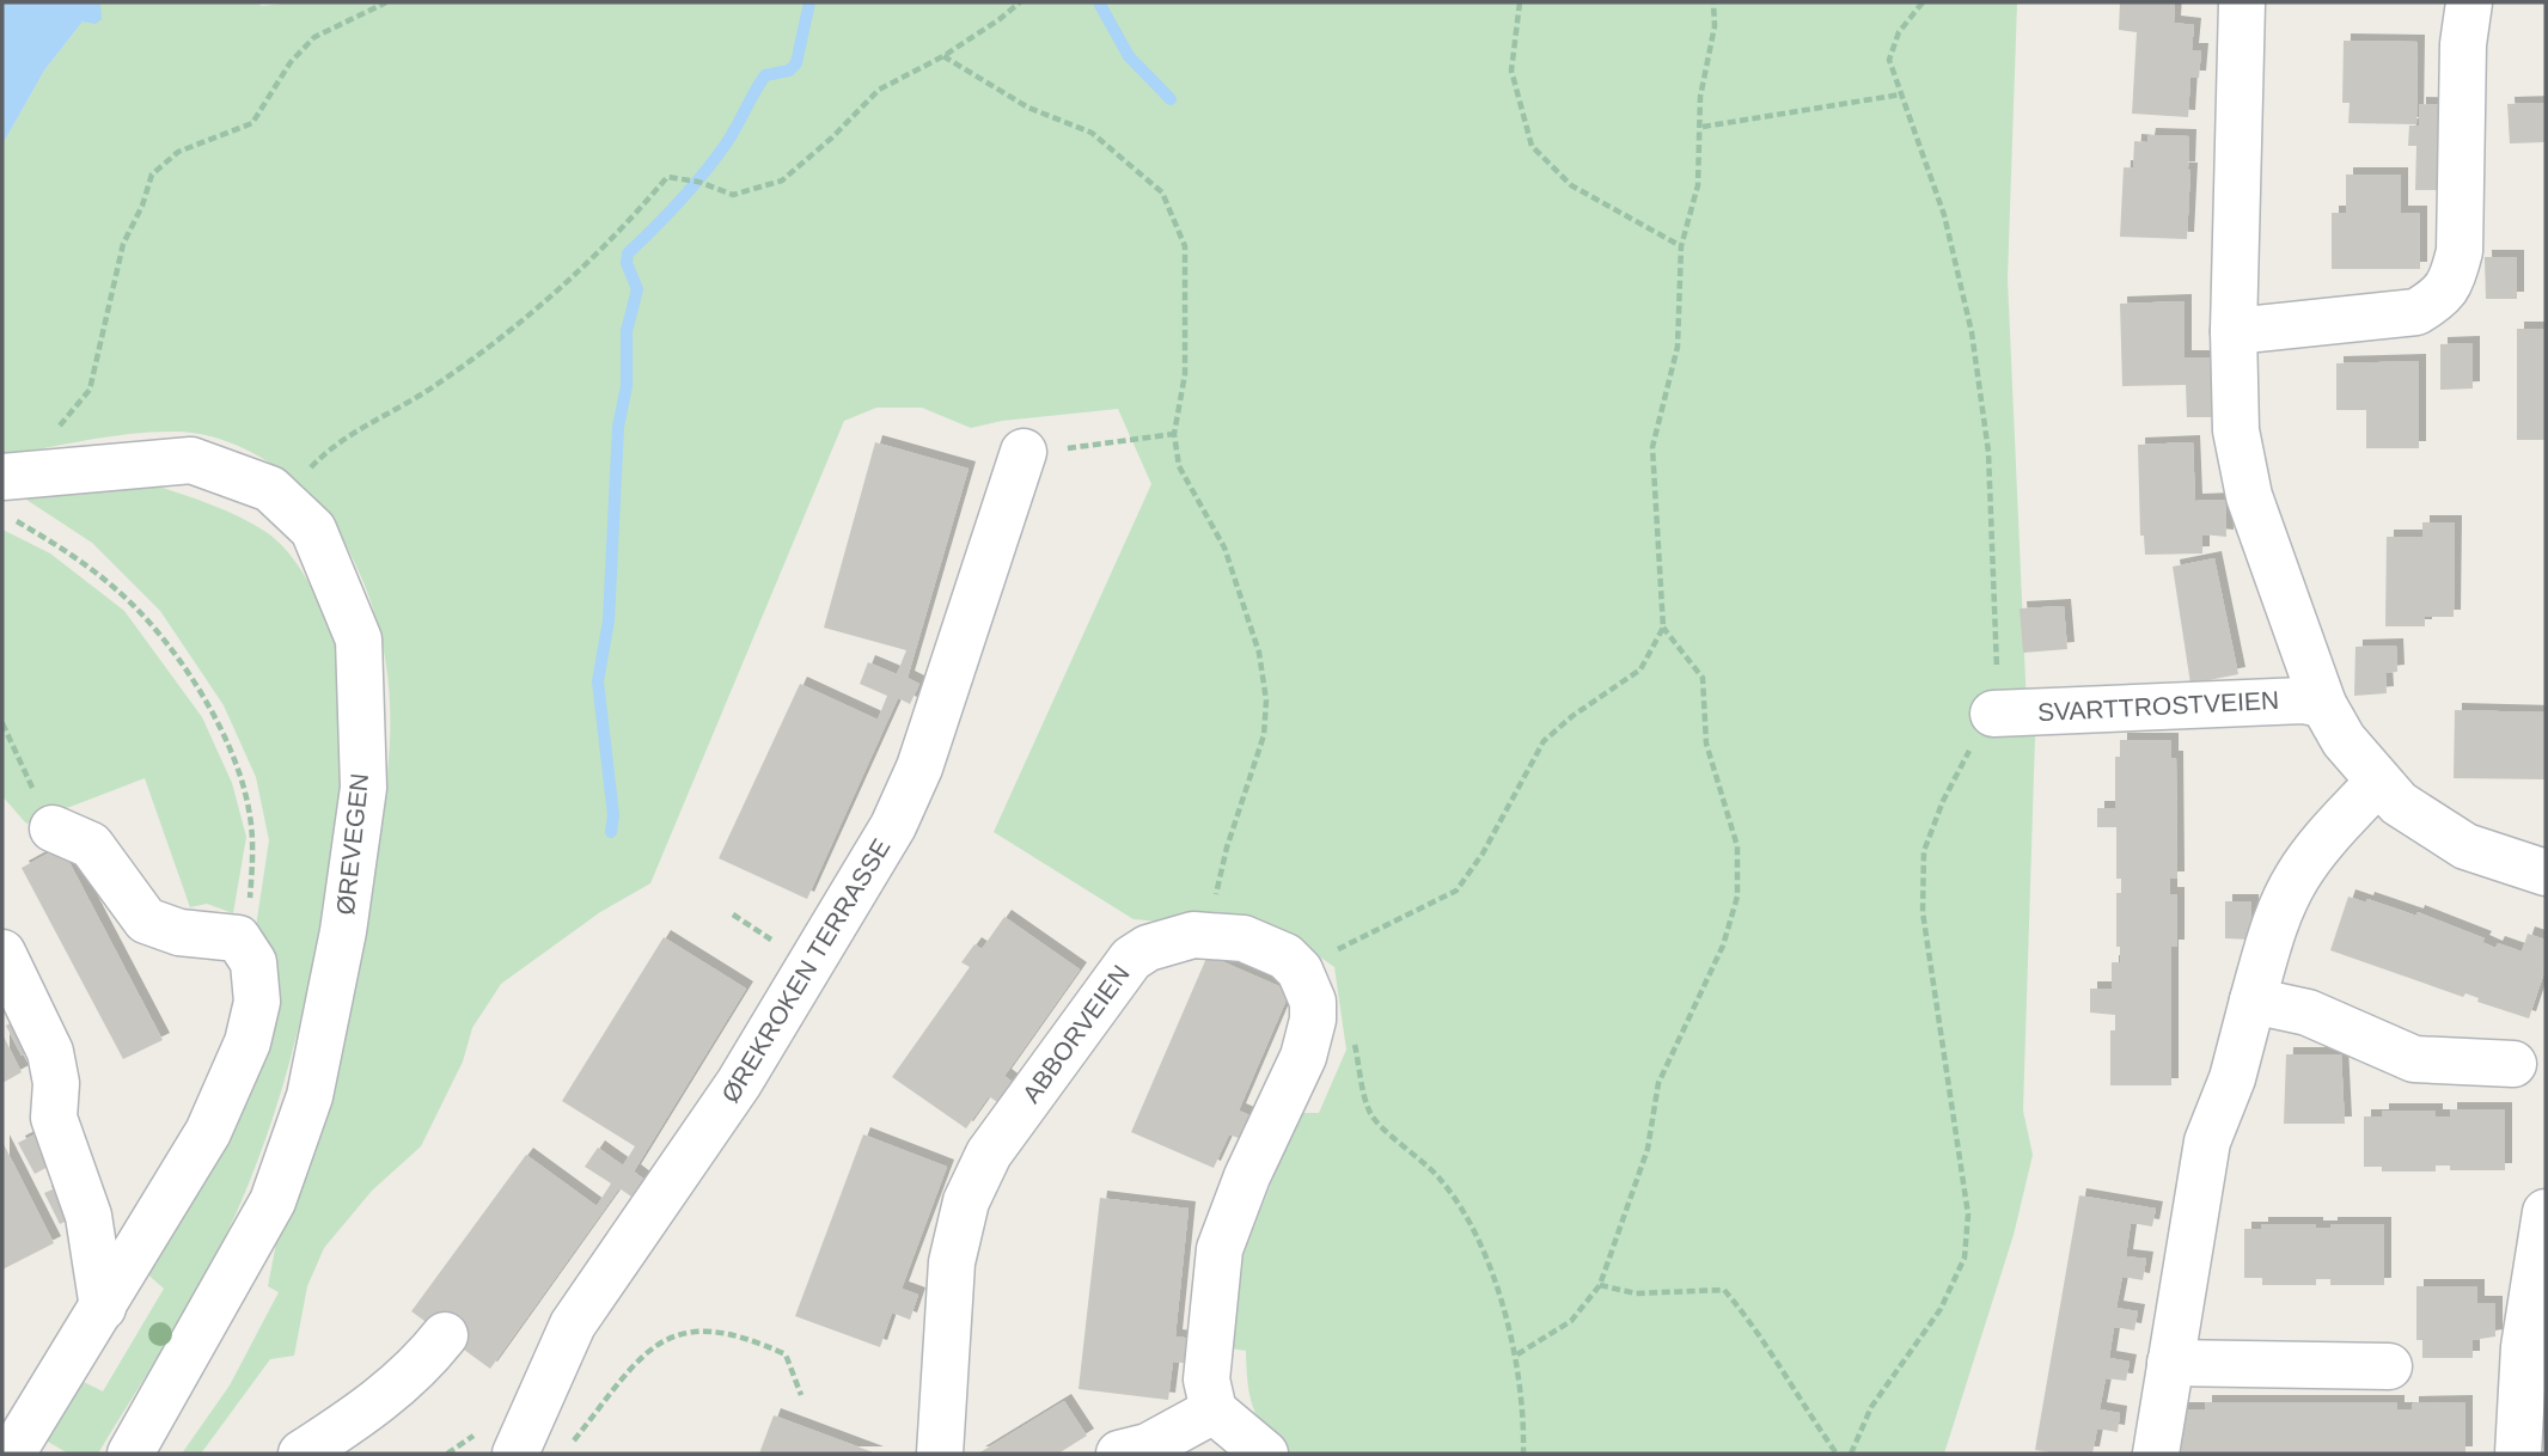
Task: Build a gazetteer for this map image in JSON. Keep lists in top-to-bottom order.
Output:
{
  "streets": {
    "street": [
      "SVARTTROSTVEIEN",
      "ØREVEGEN",
      "ØREKROKEN TERRASSE",
      "ABBORVEIEN"
    ]
  }
}
